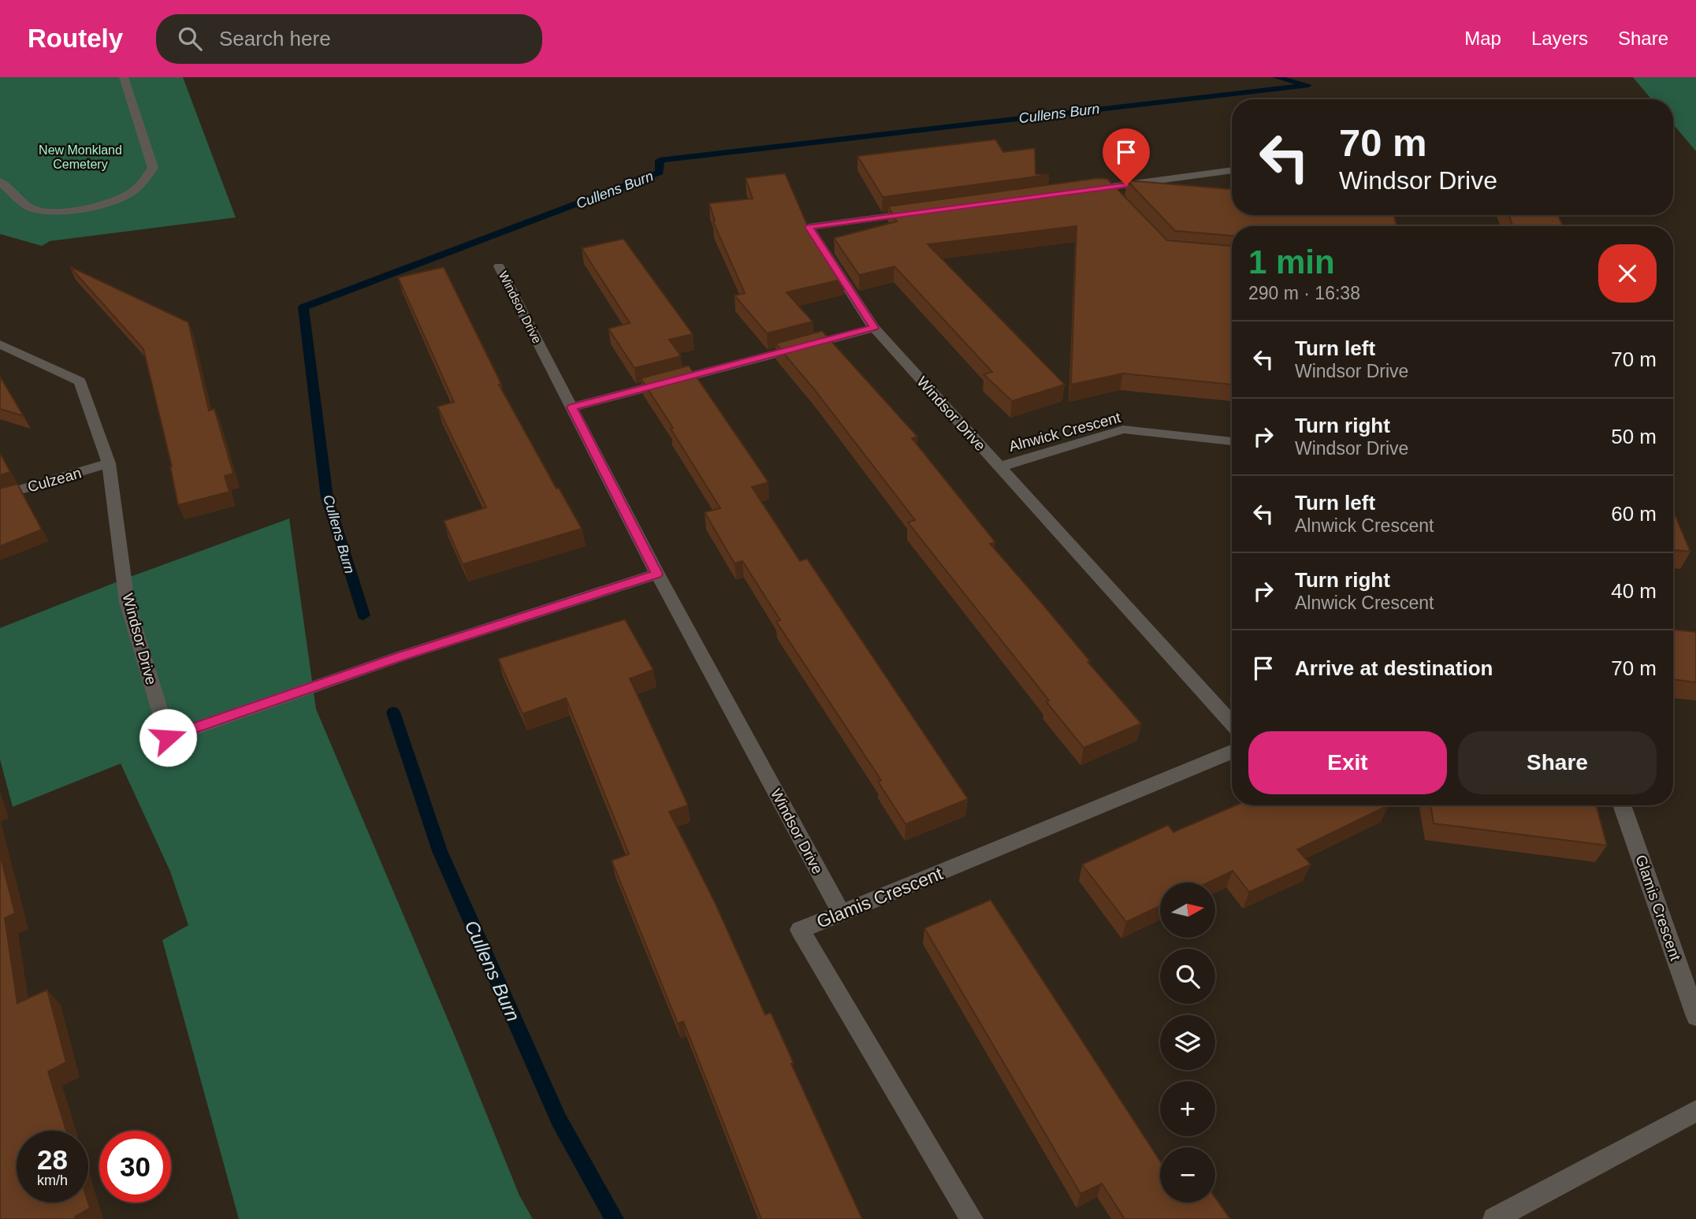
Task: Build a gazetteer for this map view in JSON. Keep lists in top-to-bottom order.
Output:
{
  "streets": {
    "street": [
      "Windsor Drive",
      "Alnwick Crescent",
      "Culzean",
      "Glamis Crescent"
    ]
  },
  "crossings": [
    ["Windsor Drive", "Alnwick Crescent"],
    ["Windsor Drive", "Culzean"],
    ["Windsor Drive", "Glamis Crescent"]
  ],
  "water": ["Cullens Burn"],
  "parks": ["New Monkland Cemetery"],
  "north": "right",
  "page": {
    "header": "Routely",
    "search": "Search here",
    "nav": ["Map", "Layers", "Share"],
    "turn": ["70 m", "Windsor Drive"],
    "heading": ["1 min", "290 m · 16:38"],
    "list": [
      {
        "name": "Turn left",
        "note": "Windsor Drive",
        "value": "70 m"
      },
      {
        "name": "Turn right",
        "note": "Windsor Drive",
        "value": "50 m"
      },
      {
        "name": "Turn left",
        "note": "Alnwick Crescent",
        "value": "60 m"
      },
      {
        "name": "Turn right",
        "note": "Alnwick Crescent",
        "value": "40 m"
      },
      {
        "name": "Arrive at destination",
        "value": "70 m"
      }
    ],
    "buttons": ["Exit", "Share"],
    "map_buttons": ["+", "−"],
    "speed": "28 km/h",
    "limit": "30"
  }
}
